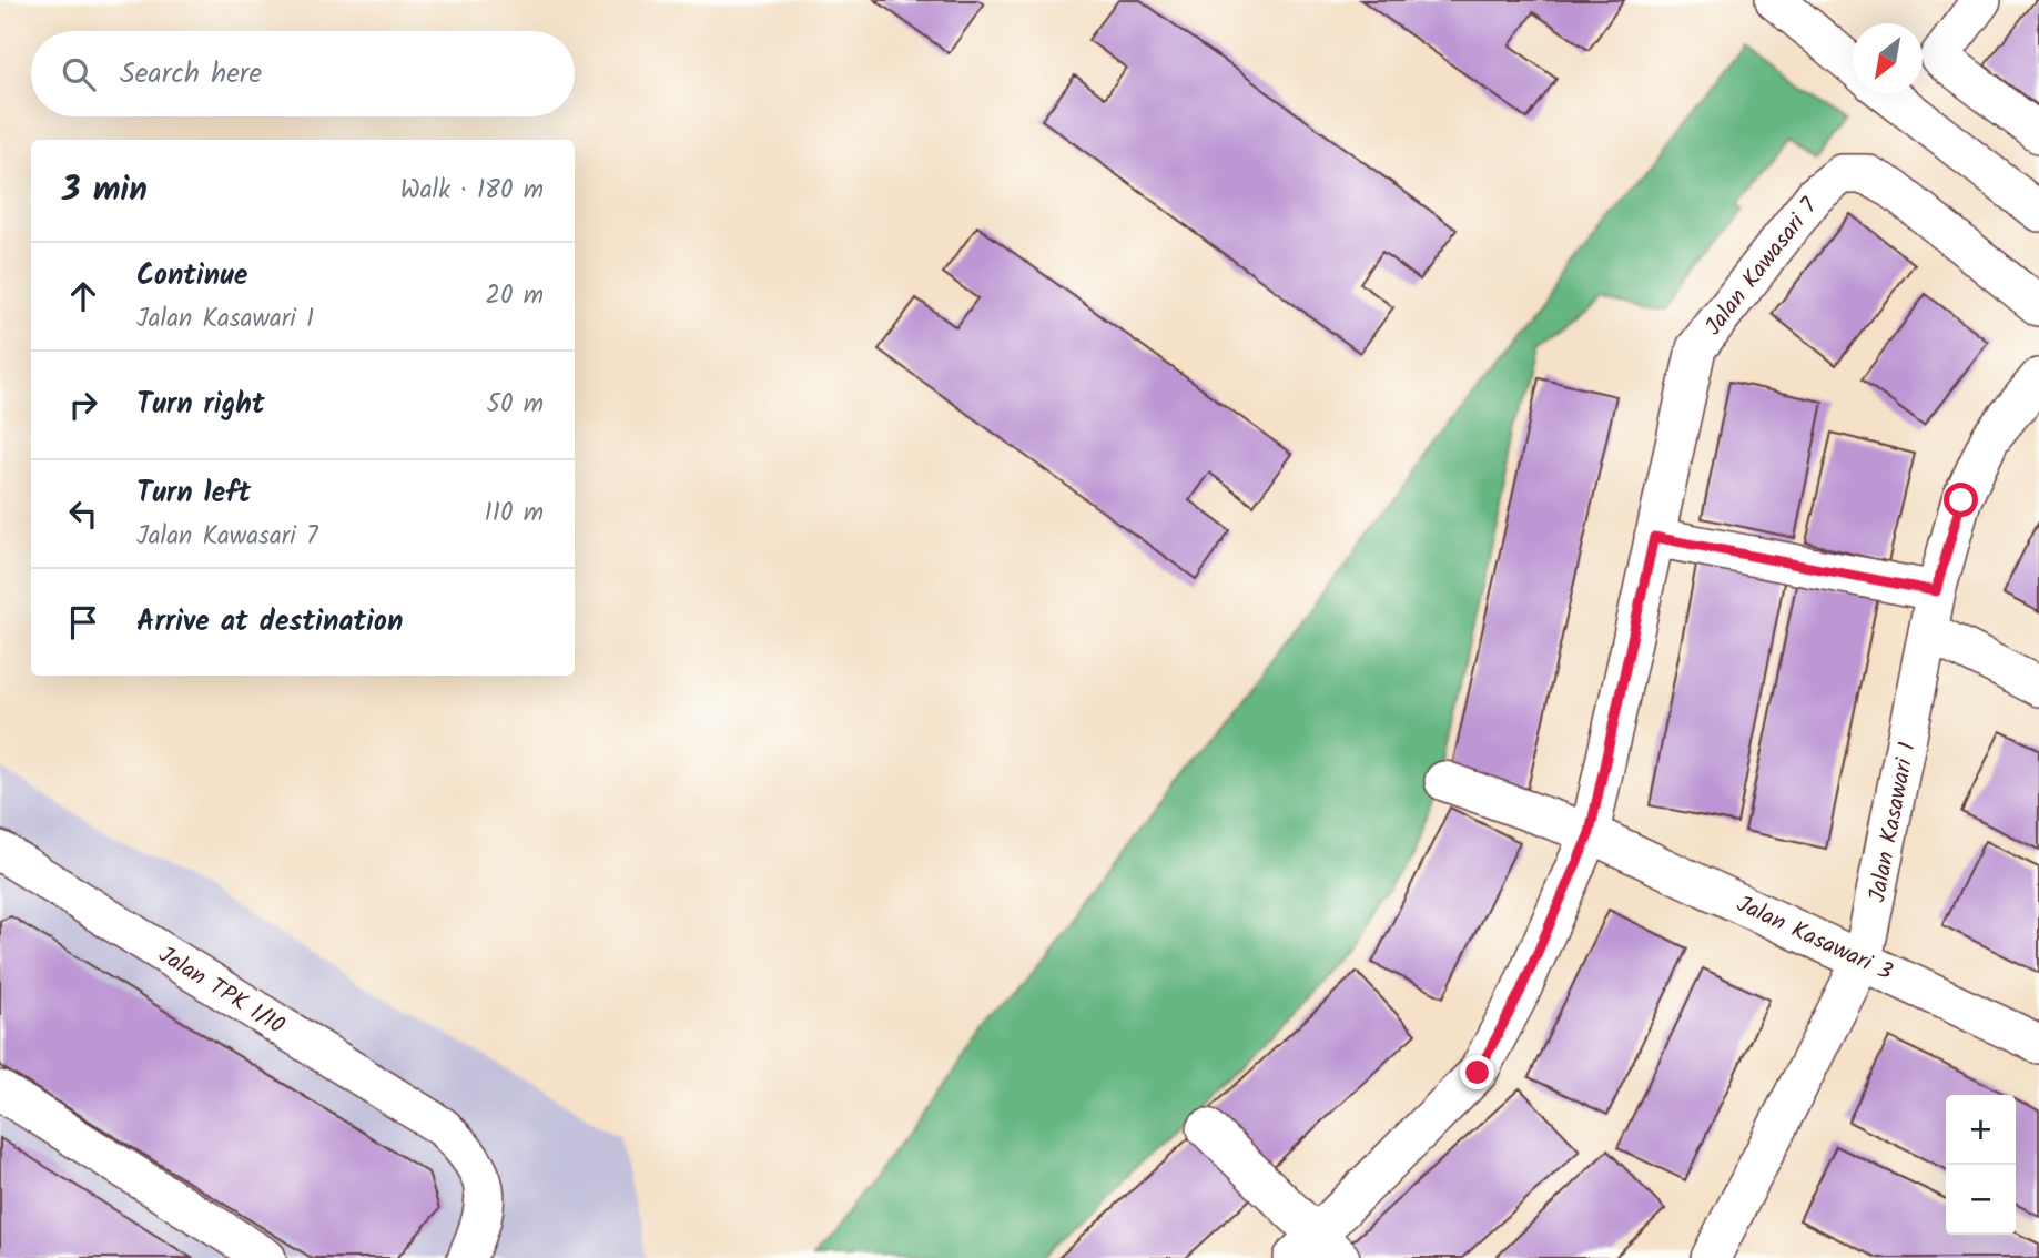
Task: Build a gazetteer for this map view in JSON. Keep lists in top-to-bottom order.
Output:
{
  "streets": {
    "street": [
      "Jalan Kawasari 7",
      "Jalan Kasawari 1",
      "Jalan Kasawari 3",
      "Jalan TPK 1/10"
    ]
  },
  "crossings": [
    ["Jalan Kawasari 7", "Jalan Kasawari 3"],
    ["Jalan Kasawari 1", "Jalan Kasawari 3"]
  ],
  "north": "bottom left",
  "page": {
    "search": "Search here",
    "heading": ["3 min", "Walk · 180 m"],
    "list": [
      ["Continue", "Jalan Kasawari 1", "20 m"],
      ["Turn right", "50 m"],
      ["Turn left", "Jalan Kawasari 7", "110 m"],
      "Arrive at destination"
    ],
    "map_buttons": ["+", "−"]
  }
}
